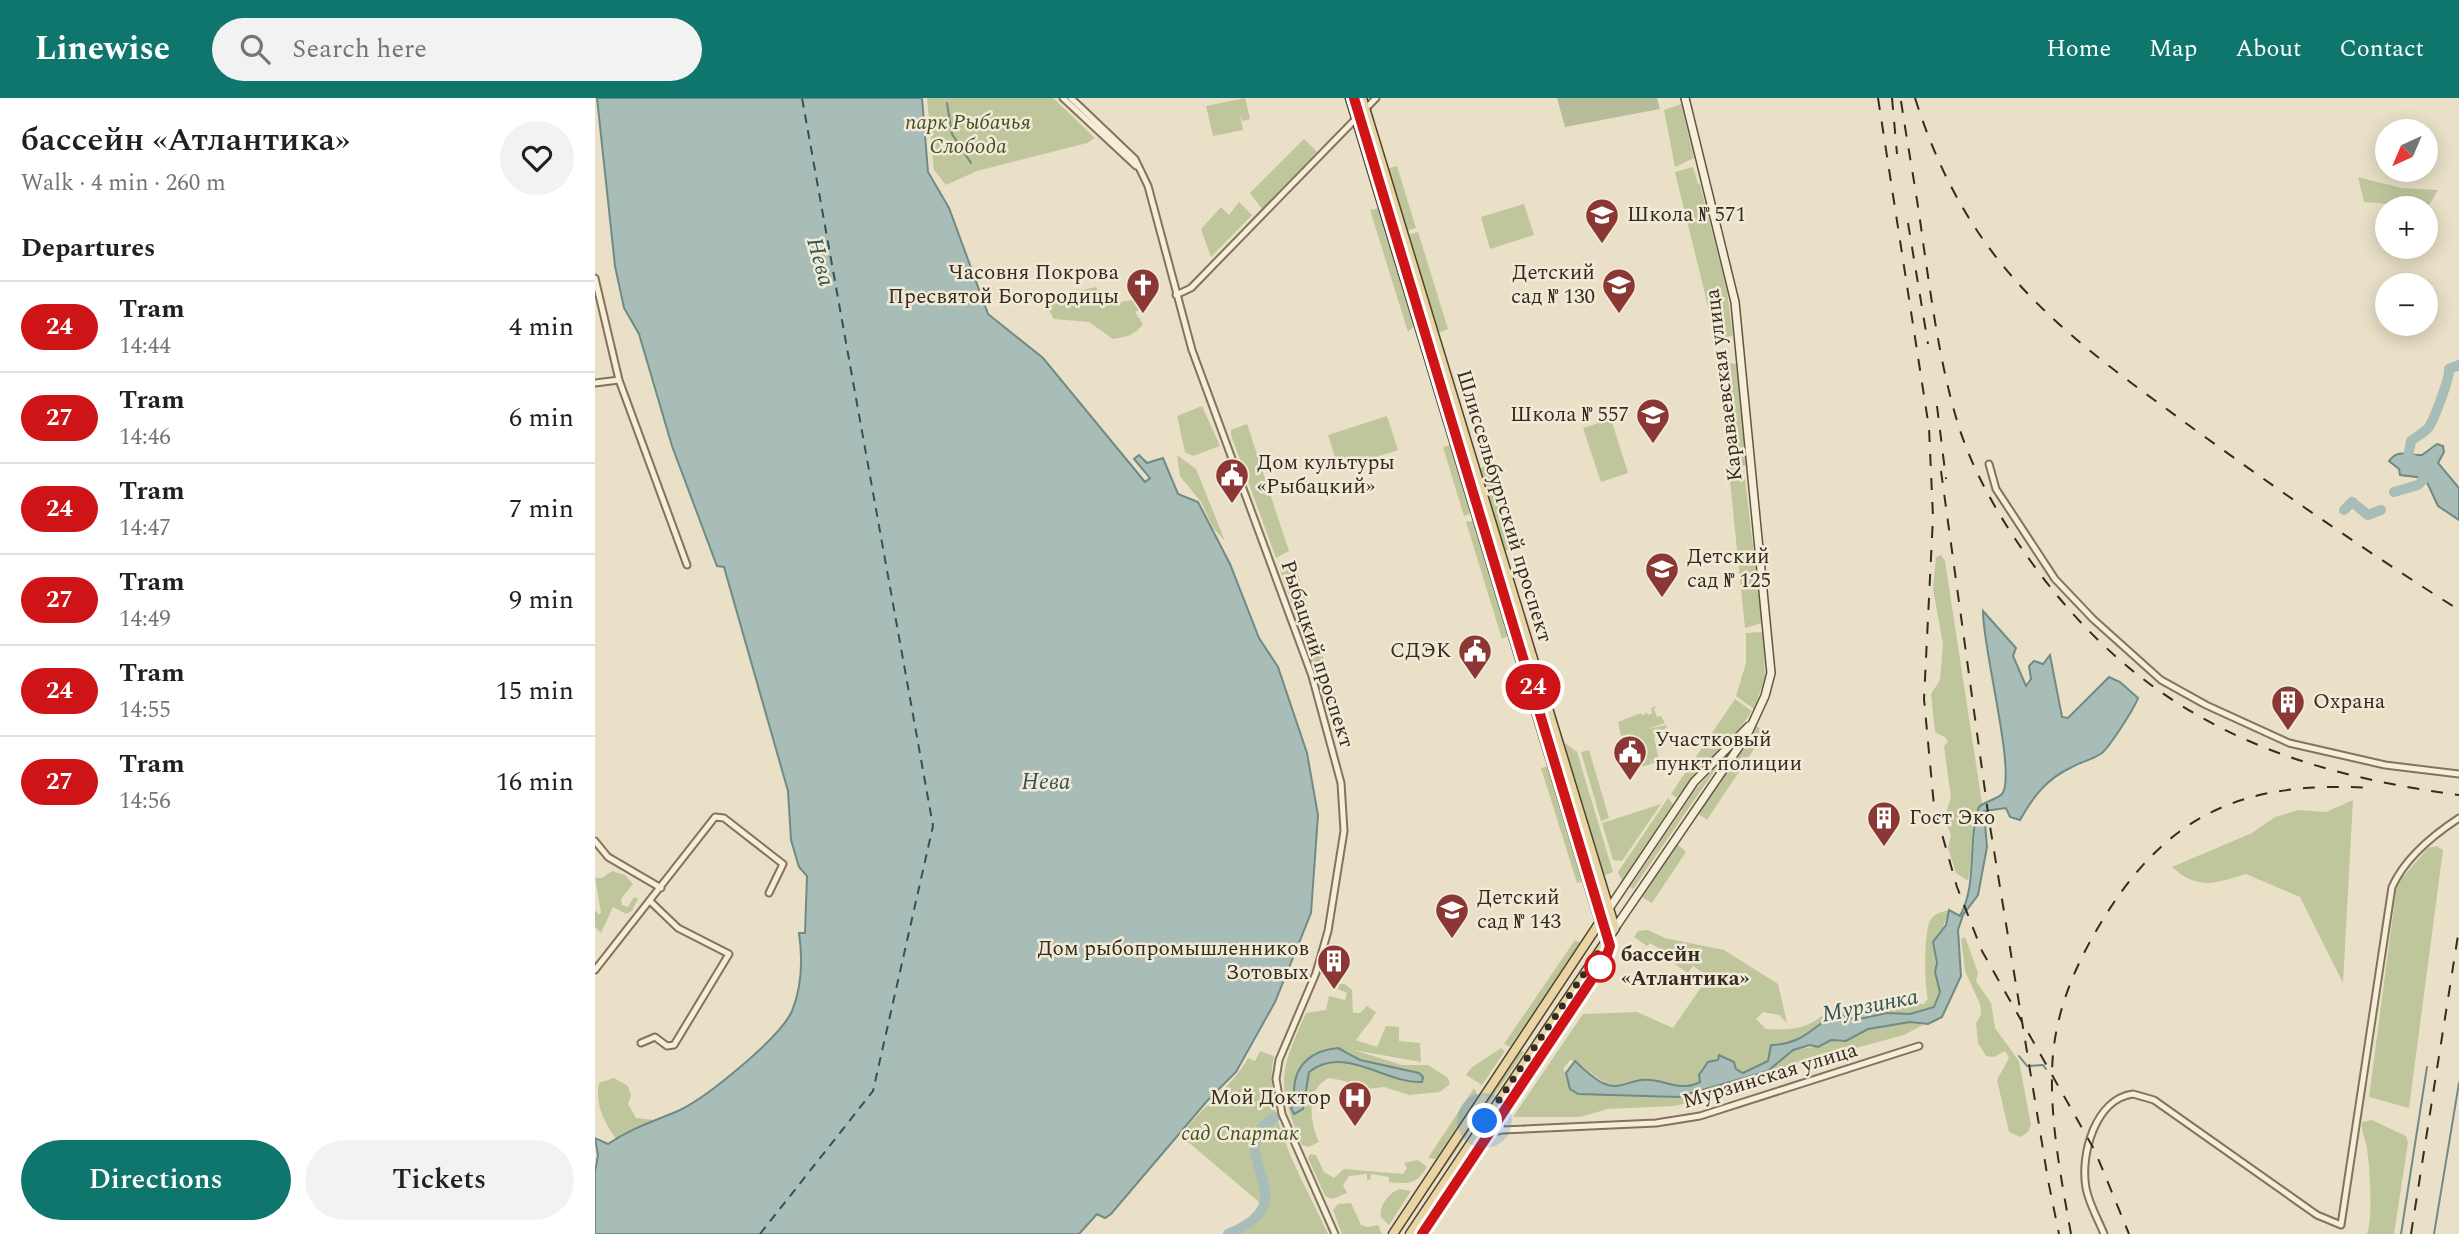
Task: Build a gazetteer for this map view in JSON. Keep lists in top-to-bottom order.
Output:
{
  "streets": {
    "main road": ["Шлиссельбургский проспект"],
    "street": ["Караваевская улица", "Рыбацкий проспект", "Мурзинская улица"]
  },
  "water": ["Нева", "Мурзинка"],
  "parks": ["парк Рыбачья Слобода", "сад Спартак"],
  "places": {
    "school or university": [
      "Школа № 571",
      "Детский сад № 130",
      "Школа № 557",
      "Детский сад № 125",
      "Детский сад № 143"
    ],
    "church": ["Часовня Покрова Пресвятой Богородицы"],
    "public building": ["Дом культуры «Рыбацкий»", "СДЭК", "Участковый пункт полиции"],
    "building": ["Охрана", "Гост Эко", "Дом рыбопромышленников Зотовых"],
    "other": ["бассейн «Атлантика»"],
    "hospital": ["Мой Доктор"]
  },
  "lines": ["tram line 24"],
  "north": "bottom left",
  "page": {
    "header": "Linewise",
    "search": "Search here",
    "nav": [
      "Home",
      "Map",
      "About",
      "Contact"
    ],
    "heading": [
      ["бассейн «Атлантика»", "Walk · 4 min · 260 m"],
      "Departures"
    ],
    "on_map": "24",
    "map_buttons": ["+", "−"],
    "list": [
      {
        "mark": "24",
        "name": "Tram",
        "note": "14:44",
        "value": "4 min"
      },
      {
        "mark": "27",
        "name": "Tram",
        "note": "14:46",
        "value": "6 min"
      },
      {
        "mark": "24",
        "name": "Tram",
        "note": "14:47",
        "value": "7 min"
      },
      {
        "mark": "27",
        "name": "Tram",
        "note": "14:49",
        "value": "9 min"
      },
      {
        "mark": "24",
        "name": "Tram",
        "note": "14:55",
        "value": "15 min"
      },
      {
        "mark": "27",
        "name": "Tram",
        "note": "14:56",
        "value": "16 min"
      }
    ],
    "buttons": ["Directions", "Tickets"]
  }
}
